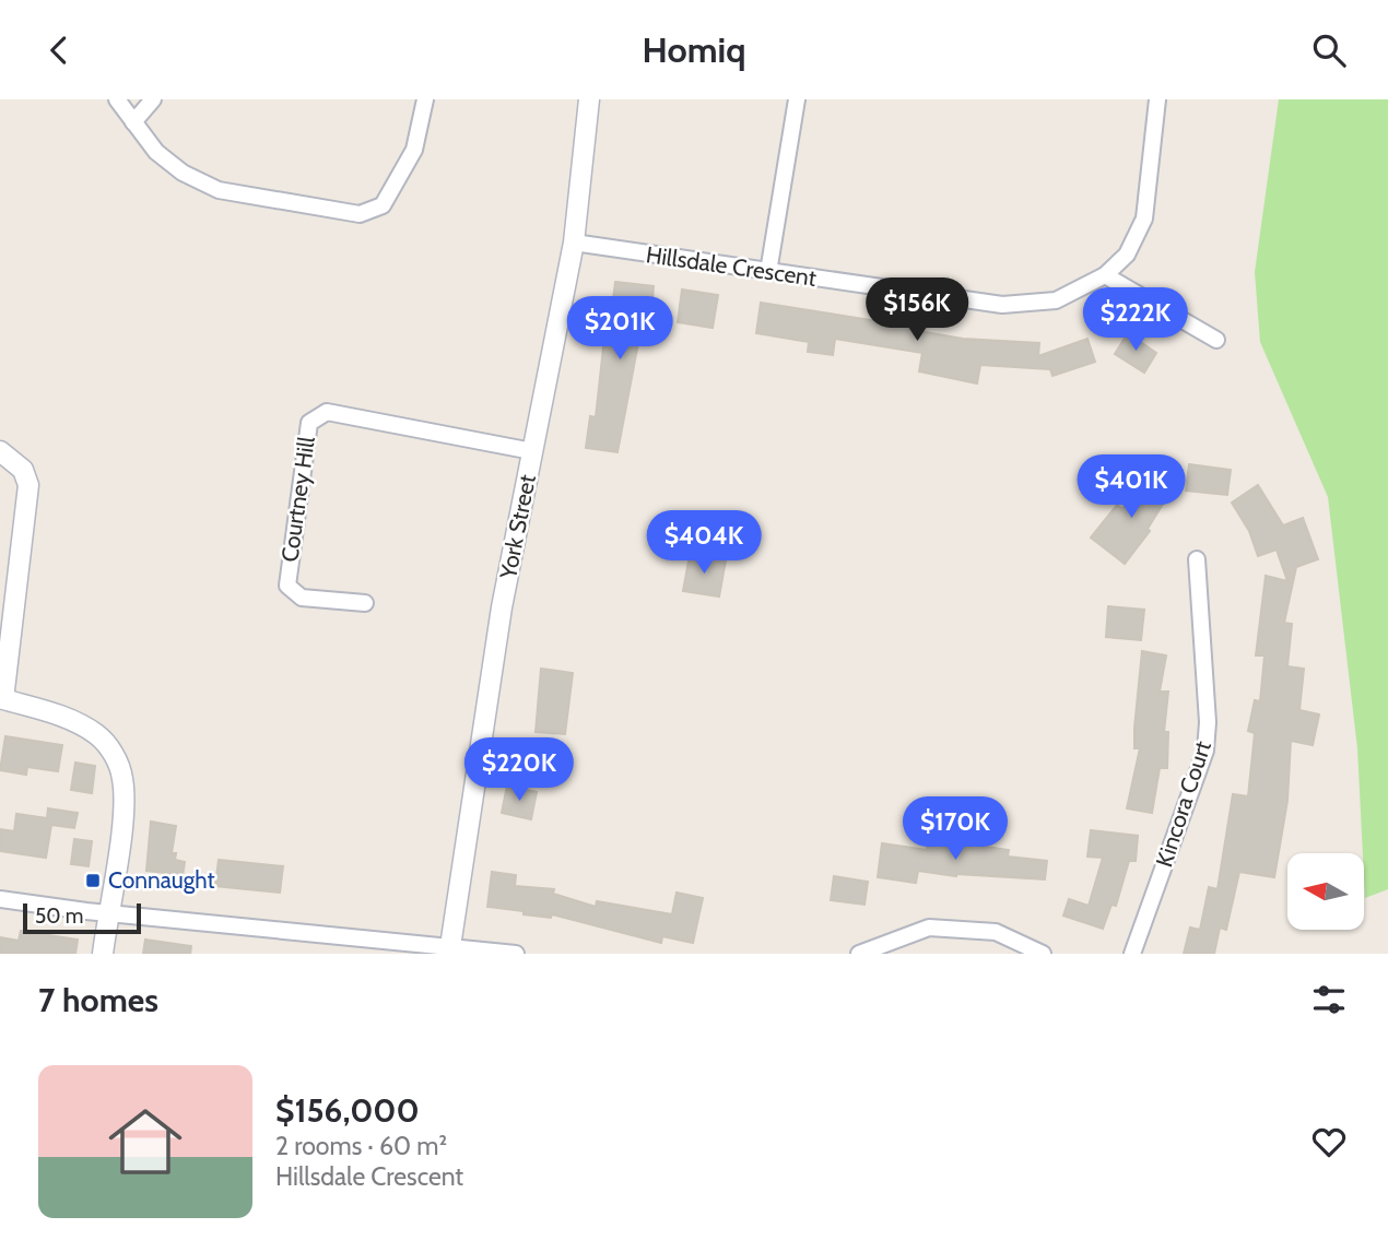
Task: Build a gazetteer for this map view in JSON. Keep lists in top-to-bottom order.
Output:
{
  "streets": {
    "street": [
      "Hillsdale Crescent",
      "Courtney Hill",
      "York Street",
      "Kincora Court"
    ]
  },
  "crossings": [
    ["Hillsdale Crescent", "York Street"],
    ["Courtney Hill", "York Street"]
  ],
  "places": {
    "transit": ["Connaught"]
  },
  "scale_bar": "50 m",
  "north": "left",
  "page": {
    "header": "Homiq",
    "price": [
      "$156K",
      "$222K",
      "$201K",
      "$401K",
      "$404K",
      "$220K",
      "$170K"
    ],
    "scale": "50 m",
    "heading": "7 homes",
    "list": [
      {
        "name": "$156,000",
        "note": "2 rooms · 60 m² · Hillsdale Crescent"
      }
    ]
  }
}
